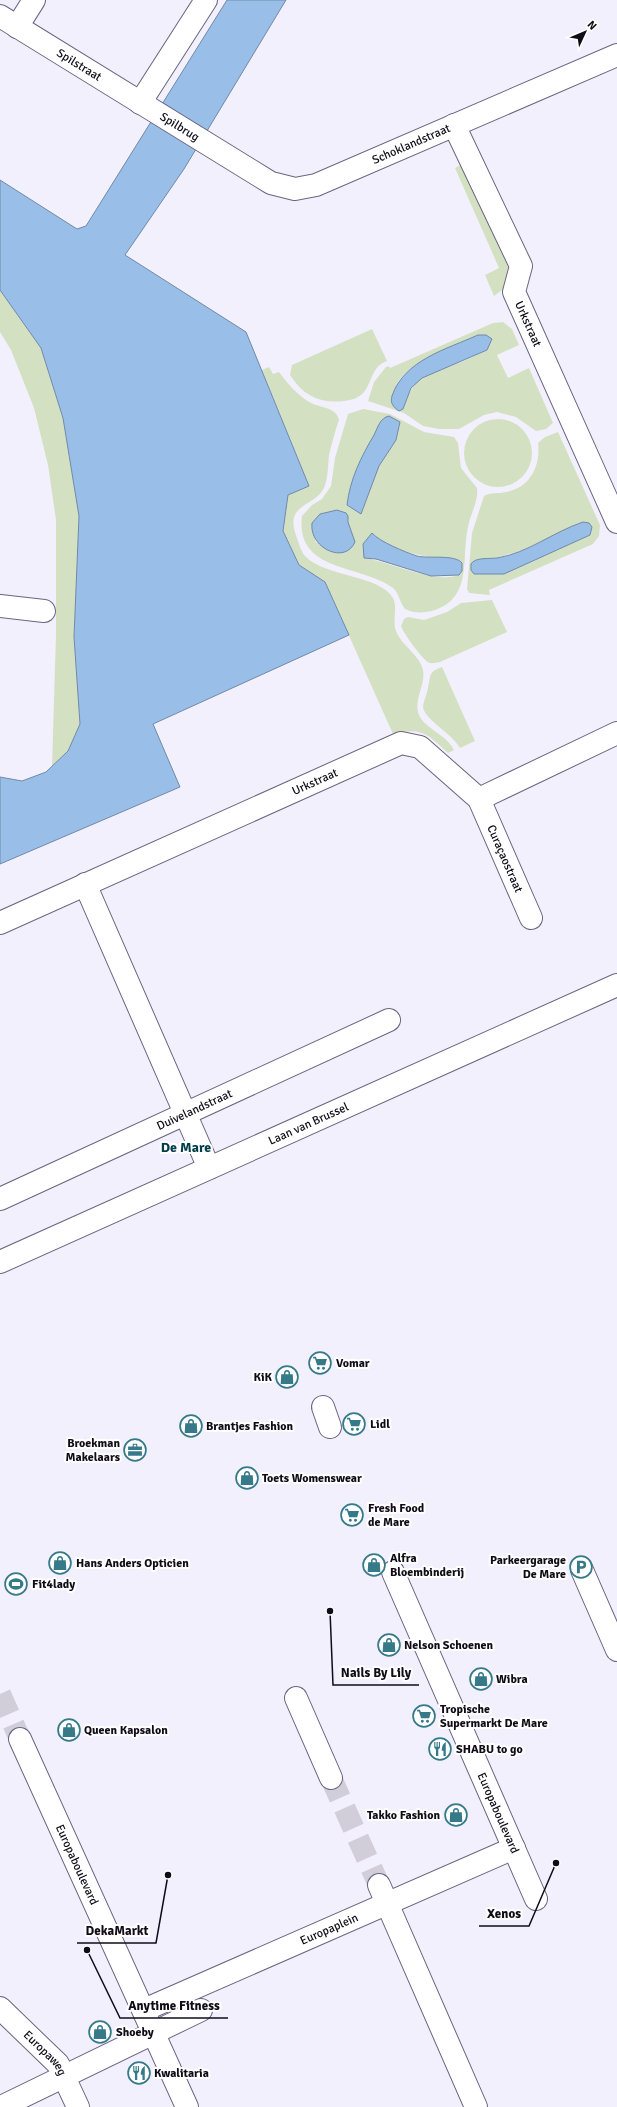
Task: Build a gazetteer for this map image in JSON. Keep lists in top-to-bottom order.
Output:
{
  "streets": {
    "street": [
      "Spilstraat",
      "Spilbrug",
      "Schoklandstraat",
      "Urkstraat",
      "Curaçaostraat",
      "Duivelandstraat",
      "Laan van Brussel",
      "Europaboulevard",
      "Europaplein",
      "Europaweg"
    ]
  },
  "crossings": [
    ["Spilstraat", "Spilbrug"],
    ["Spilbrug", "Schoklandstraat"],
    ["Schoklandstraat", "Urkstraat"],
    ["Urkstraat", "Curaçaostraat"],
    ["Europaboulevard", "Europaplein"]
  ],
  "districts": ["De Mare"],
  "places": {
    "supermarket": [
      "Vomar",
      "Lidl",
      "Fresh Food de Mare",
      "Tropische Supermarkt De Mare"
    ],
    "shop": [
      "KiK",
      "Brantjes Fashion",
      "Toets Womenswear",
      "Hans Anders Opticien",
      "Alfra Bloembinderij",
      "Nelson Schoenen",
      "Wibra",
      "Queen Kapsalon",
      "Takko Fashion",
      "Shoeby"
    ],
    "office": ["Broekman Makelaars"],
    "parking": ["Parkeergarage De Mare"],
    "sports": ["Fit4lady"],
    "other": [
      "Nails By Lily",
      "Xenos",
      "DekaMarkt",
      "Anytime Fitness"
    ],
    "restaurant": ["SHABU to go", "Kwalitaria"]
  },
  "north": "top right"
}
